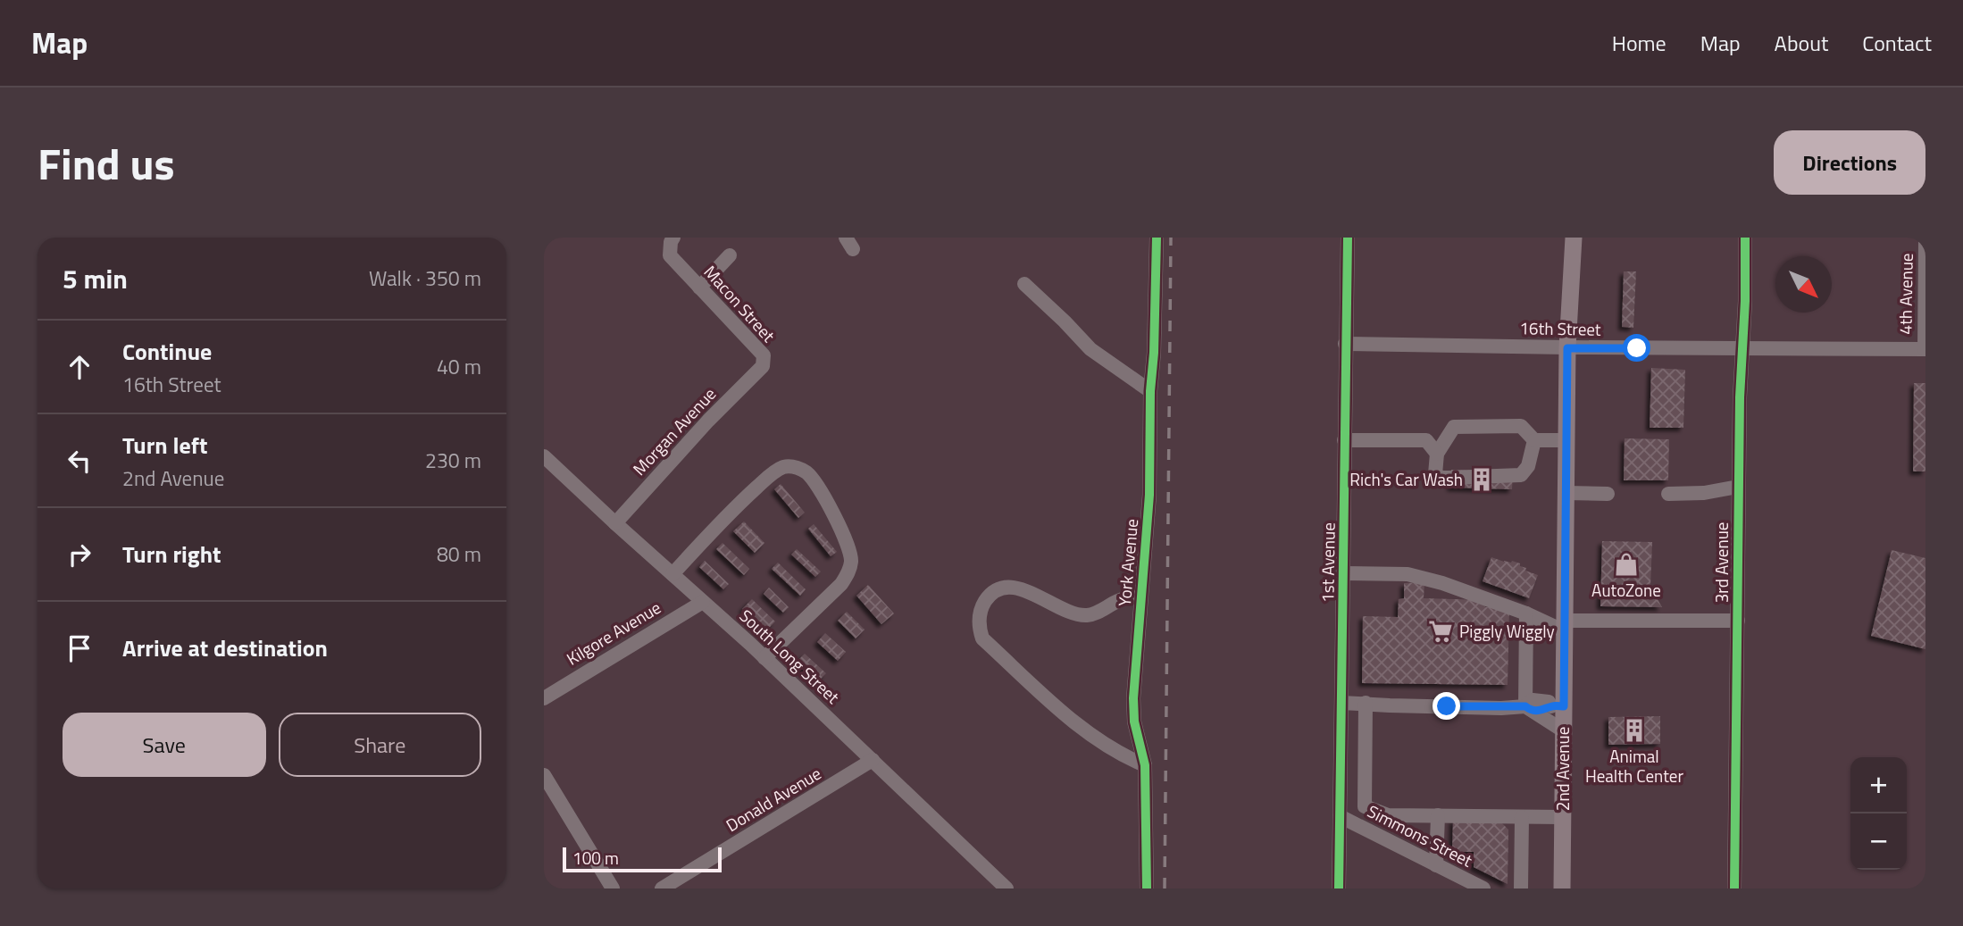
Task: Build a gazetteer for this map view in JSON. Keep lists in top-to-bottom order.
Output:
{
  "streets": {
    "main road": ["2nd Avenue"],
    "street": [
      "4th Avenue",
      "Macon Street",
      "16th Street",
      "Morgan Avenue",
      "York Avenue",
      "1st Avenue",
      "3rd Avenue",
      "Kilgore Avenue",
      "South Long Street",
      "Donald Avenue",
      "Simmons Street"
    ]
  },
  "crossings": [
    ["4th Avenue", "16th Street"],
    ["Macon Street", "Morgan Avenue"],
    ["16th Street", "1st Avenue"],
    ["16th Street", "3rd Avenue"],
    ["16th Street", "2nd Avenue"],
    ["Morgan Avenue", "South Long Street"],
    ["1st Avenue", "Simmons Street"],
    ["Kilgore Avenue", "South Long Street"],
    ["South Long Street", "Donald Avenue"]
  ],
  "places": {
    "building": ["Rich's Car Wash", "Animal Health Center"],
    "shop": ["AutoZone"],
    "supermarket": ["Piggly Wiggly"]
  },
  "scale_bar": "100 m",
  "north": "bottom right",
  "page": {
    "header": "Map",
    "nav": [
      "Home",
      "Map",
      "About",
      "Contact"
    ],
    "title": "Find us",
    "buttons": [
      "Directions",
      ["Save", "Share"]
    ],
    "heading": ["5 min", "Walk · 350 m"],
    "list": [
      ["Continue", "16th Street", "40 m"],
      ["Turn left", "2nd Avenue", "230 m"],
      ["Turn right", "80 m"],
      "Arrive at destination"
    ],
    "map_buttons": ["+", "−"],
    "scale": "100 m"
  }
}
